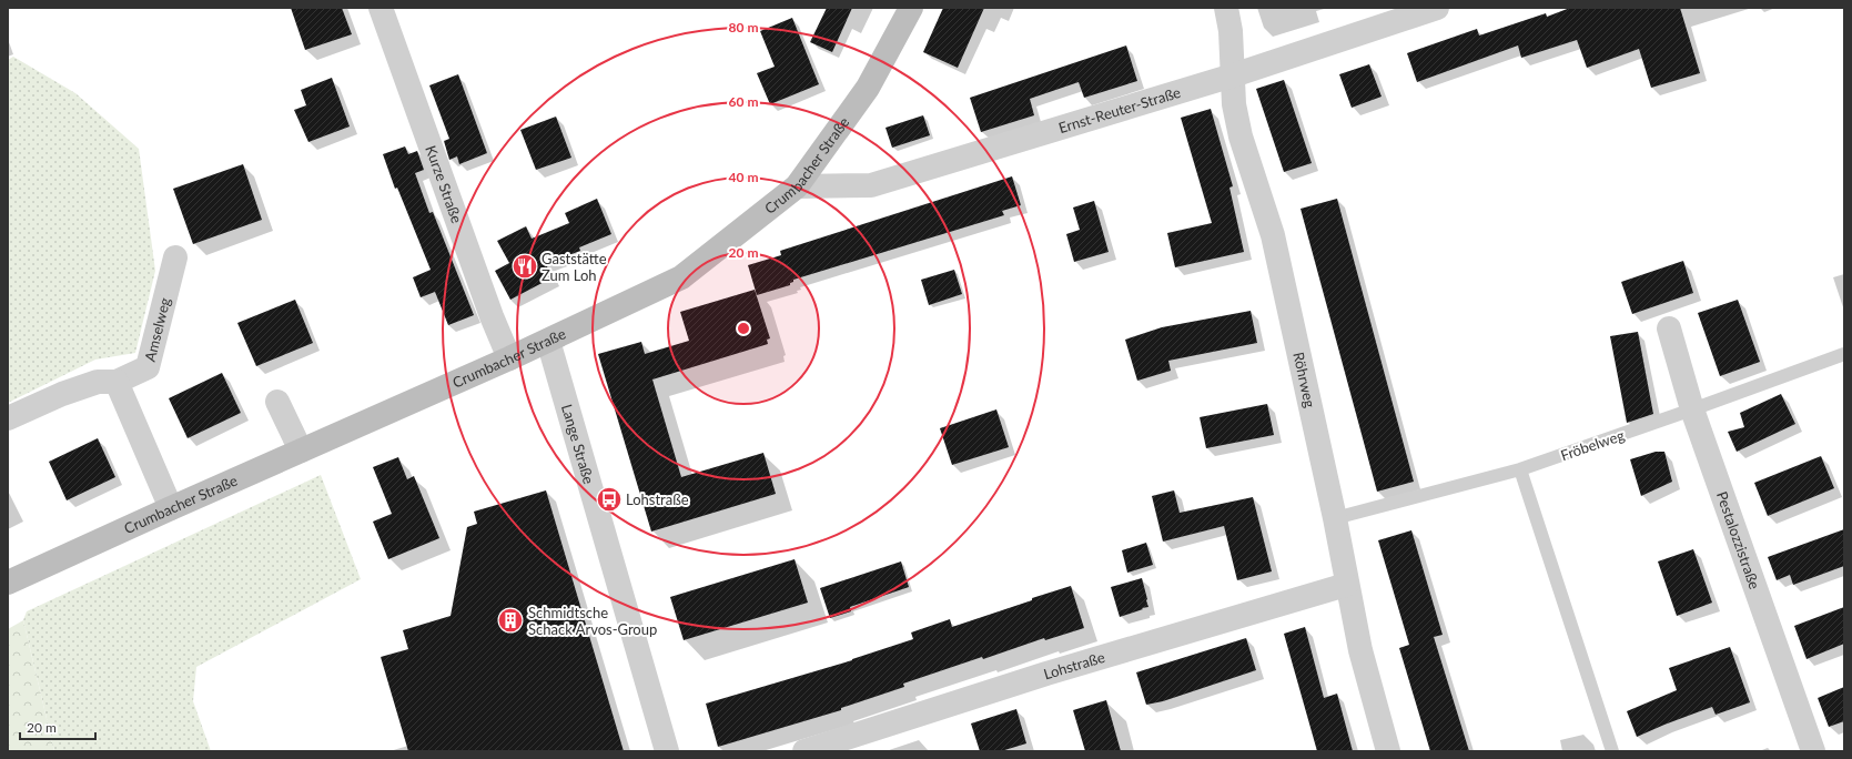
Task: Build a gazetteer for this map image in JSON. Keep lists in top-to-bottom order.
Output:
{
  "streets": {
    "main road": ["Crumbacher Straße"],
    "street": [
      "Ernst-Reuter-Straße",
      "Kurze Straße",
      "Amselweg",
      "Röhrweg",
      "Lange Straße",
      "Pestalozzistraße",
      "Lohstraße"
    ],
    "lane": ["Fröbelweg"]
  },
  "crossings": [
    ["Ernst-Reuter-Straße", "Crumbacher Straße"],
    ["Ernst-Reuter-Straße", "Röhrweg"],
    ["Crumbacher Straße", "Kurze Straße"],
    ["Crumbacher Straße", "Lange Straße"],
    ["Röhrweg", "Fröbelweg"],
    ["Röhrweg", "Lohstraße"],
    ["Fröbelweg", "Pestalozzistraße"]
  ],
  "places": {
    "restaurant": ["Gaststätte Zum Loh"],
    "bus stop": ["Lohstraße"],
    "building": ["Schmidtsche Schack Arvos-Group"]
  },
  "scale_bar": "20 m",
  "rings": [
    "80 m",
    "60 m",
    "40 m",
    "20 m"
  ]
}
